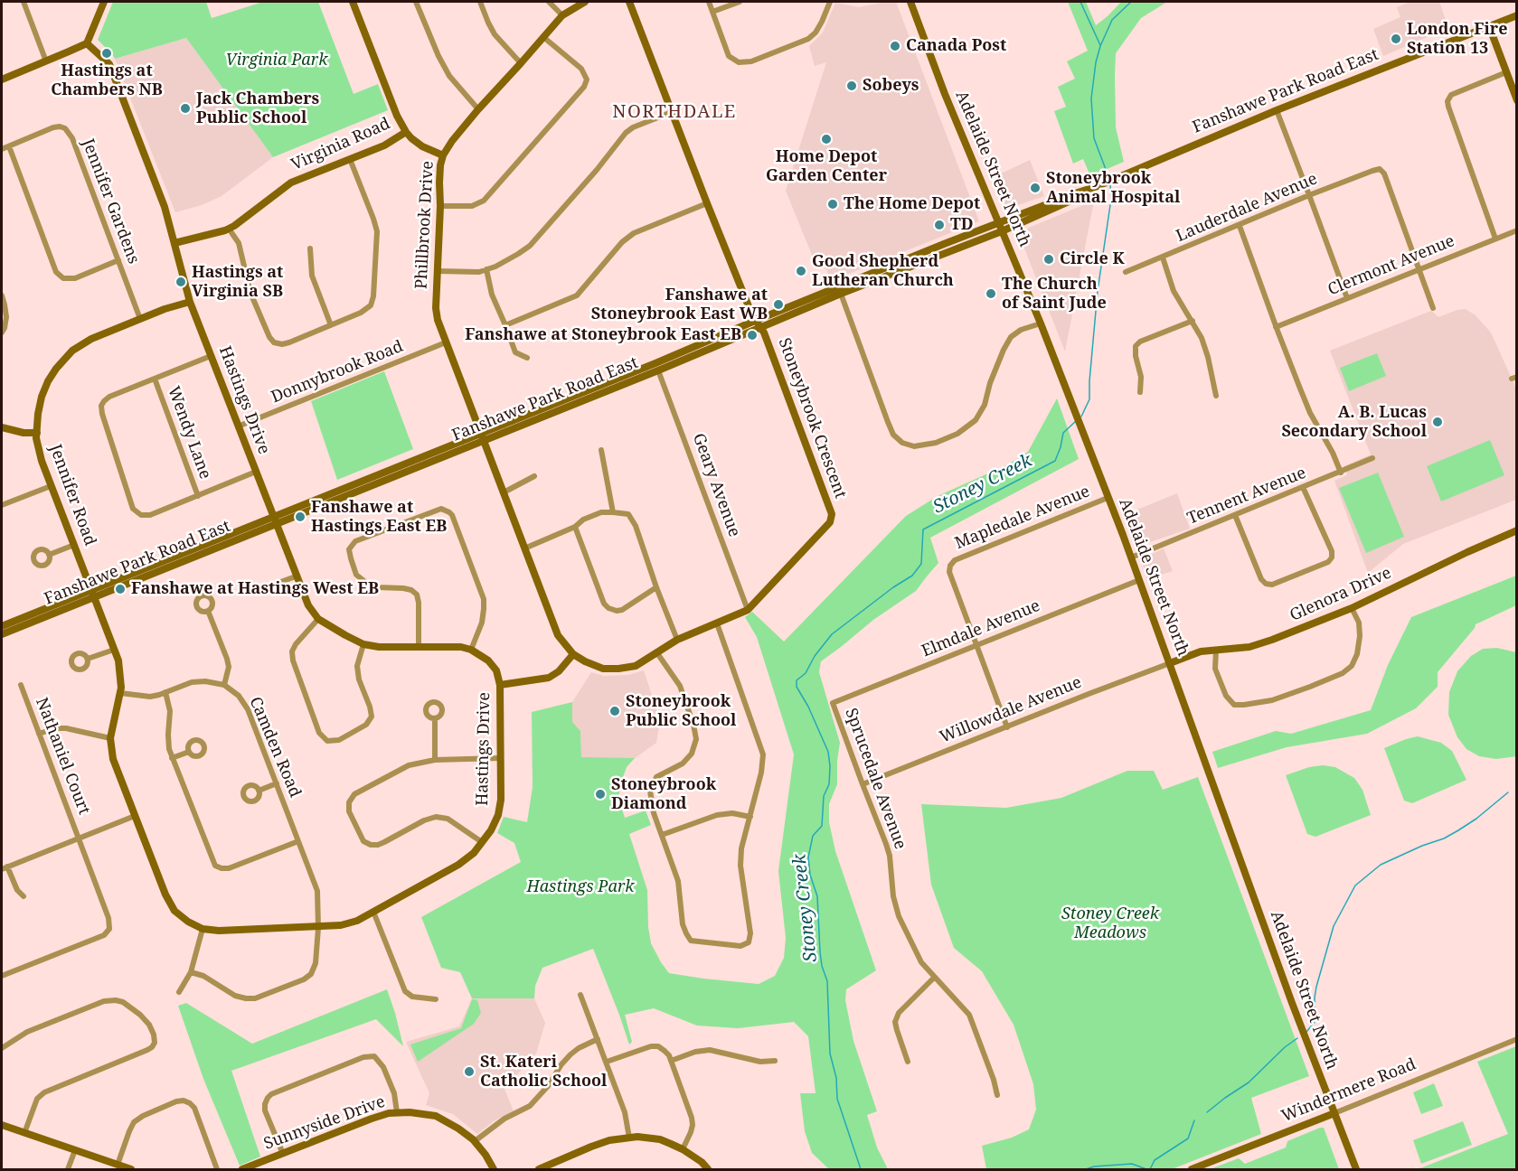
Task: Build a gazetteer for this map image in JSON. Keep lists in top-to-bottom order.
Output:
{
  "streets": {
    "street": [
      "Fanshawe Park Road East",
      "Virginia Road",
      "Adelaide Street North",
      "Jennifer Gardens",
      "Lauderdale Avenue",
      "Phillbrook Drive",
      "Clermont Avenue",
      "Donnybrook Road",
      "Hastings Drive",
      "Stoneybrook Crescent",
      "Wendy Lane",
      "Geary Avenue",
      "Jennifer Road",
      "Tennent Avenue",
      "Mapledale Avenue",
      "Glenora Drive",
      "Elmdale Avenue",
      "Willowdale Avenue",
      "Camden Road",
      "Nathaniel Court",
      "Sprucedale Avenue",
      "Windermere Road",
      "Sunnyside Drive"
    ]
  },
  "crossings": [
    ["Fanshawe Park Road East", "Adelaide Street North"],
    ["Fanshawe Park Road East", "Phillbrook Drive"],
    ["Fanshawe Park Road East", "Hastings Drive"],
    ["Fanshawe Park Road East", "Stoneybrook Crescent"],
    ["Fanshawe Park Road East", "Geary Avenue"],
    ["Fanshawe Park Road East", "Jennifer Road"],
    ["Virginia Road", "Hastings Drive"],
    ["Adelaide Street North", "Tennent Avenue"],
    ["Adelaide Street North", "Mapledale Avenue"],
    ["Adelaide Street North", "Glenora Drive"],
    ["Adelaide Street North", "Elmdale Avenue"],
    ["Adelaide Street North", "Willowdale Avenue"],
    ["Adelaide Street North", "Windermere Road"],
    ["Jennifer Gardens", "Jennifer Road"],
    ["Lauderdale Avenue", "Clermont Avenue"],
    ["Phillbrook Drive", "Donnybrook Road"],
    ["Phillbrook Drive", "Stoneybrook Crescent"],
    ["Donnybrook Road", "Hastings Drive"],
    ["Hastings Drive", "Jennifer Road"],
    ["Hastings Drive", "Camden Road"],
    ["Stoneybrook Crescent", "Geary Avenue"],
    ["Mapledale Avenue", "Elmdale Avenue"],
    ["Glenora Drive", "Willowdale Avenue"],
    ["Elmdale Avenue", "Sprucedale Avenue"],
    ["Willowdale Avenue", "Sprucedale Avenue"]
  ],
  "districts": ["NORTHDALE"],
  "water": ["Stoney Creek"],
  "parks": ["Virginia Park", "Hastings Park", "Stoney Creek Meadows"],
  "places": [
    "London Fire Station 13",
    "Canada Post",
    "Hastings at Chambers NB",
    "Sobeys",
    "Jack Chambers Public School",
    "Home Depot Garden Center",
    "Stoneybrook Animal Hospital",
    "The Home Depot",
    "TD",
    "Circle K",
    "Good Shepherd Lutheran Church",
    "Hastings at Virginia SB",
    "The Church of Saint Jude",
    "Fanshawe at Stoneybrook East WB",
    "Fanshawe at Stoneybrook East EB",
    "A. B. Lucas Secondary School",
    "Fanshawe at Hastings East EB",
    "Fanshawe at Hastings West EB",
    "Stoneybrook Public School",
    "Stoneybrook Diamond",
    "St. Kateri Catholic School"
  ]
}
